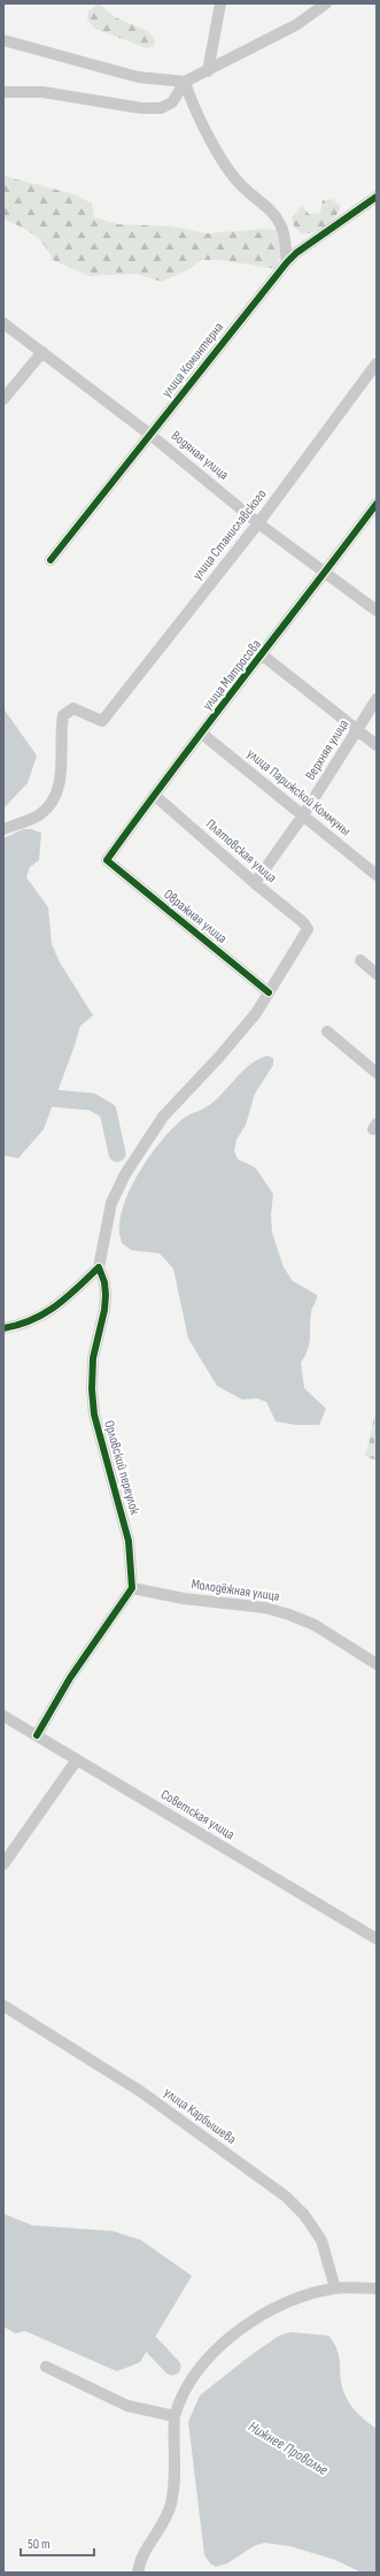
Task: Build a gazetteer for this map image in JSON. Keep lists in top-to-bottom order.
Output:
{
  "streets": {
    "street": [
      "улица Коминтерна",
      "Водяная улица",
      "улица Станиславского",
      "улица Матросова",
      "Верхняя улица",
      "улица Парижской Коммуны",
      "Платовская улица",
      "Овражная улица",
      "Орловский переулок",
      "Молодёжная улица",
      "Советская улица",
      "улица Карбышева"
    ]
  },
  "crossings": [
    ["улица Коминтерна", "Водяная улица"],
    ["Водяная улица", "улица Станиславского"],
    ["Водяная улица", "улица Матросова"],
    ["улица Матросова", "улица Парижской Коммуны"],
    ["улица Матросова", "Платовская улица"],
    ["улица Матросова", "Овражная улица"],
    ["Верхняя улица", "улица Парижской Коммуны"],
    ["Верхняя улица", "Платовская улица"],
    ["Платовская улица", "Овражная улица"],
    ["Орловский переулок", "Молодёжная улица"]
  ],
  "water": ["Нижнее Провалье"],
  "scale_bar": "50 m"
}
